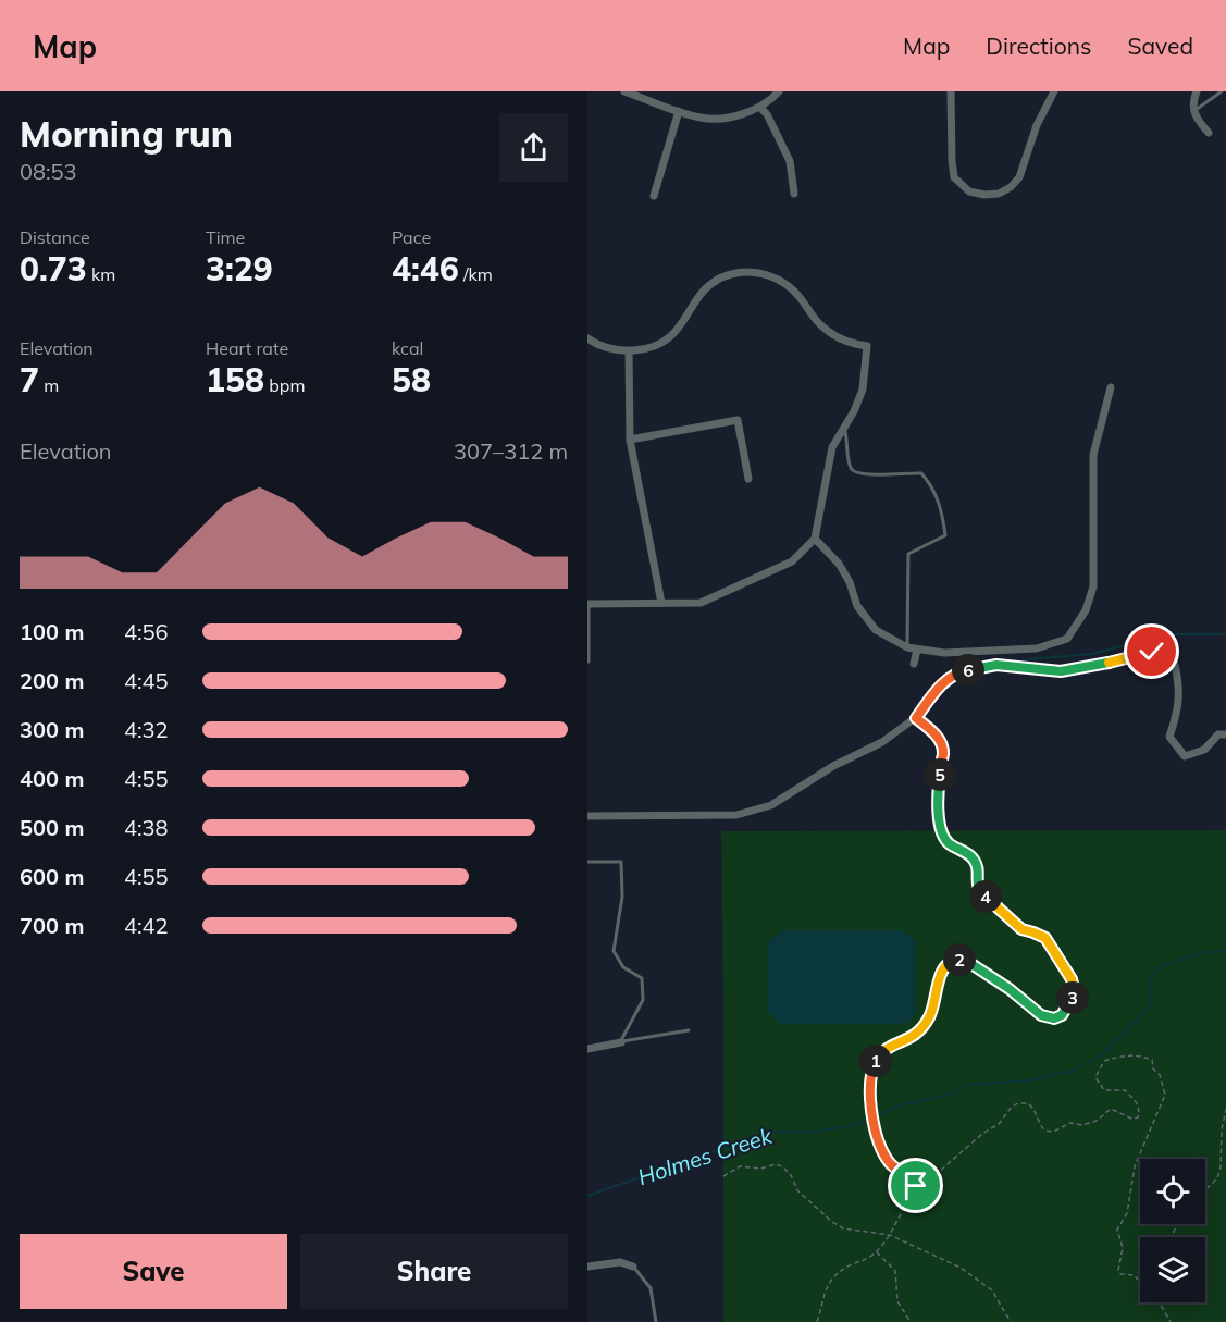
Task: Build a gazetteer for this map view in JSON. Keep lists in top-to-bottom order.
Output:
{
  "water": ["Holmes Creek"],
  "page": {
    "header": "Map",
    "nav": ["Map", "Directions", "Saved"],
    "heading": ["Morning run", "08:53"],
    "stats": [
      ["Distance", "0.73 km"],
      ["Time", "3:29"],
      ["Pace", "4:46 /km"],
      ["Elevation", "7 m"],
      ["Heart rate", "158 bpm"],
      ["kcal", "58"]
    ],
    "chart": ["Elevation", "307–312 m"],
    "list": [
      {
        "name": "100 m",
        "note": "4:56"
      },
      {
        "name": "200 m",
        "note": "4:45"
      },
      {
        "name": "300 m",
        "note": "4:32"
      },
      {
        "name": "400 m",
        "note": "4:55"
      },
      {
        "name": "500 m",
        "note": "4:38"
      },
      {
        "name": "600 m",
        "note": "4:55"
      },
      {
        "name": "700 m",
        "note": "4:42"
      }
    ],
    "pins": [
      "6",
      "5",
      "4",
      "2",
      "3",
      "1"
    ],
    "buttons": ["Save", "Share"]
  }
}
